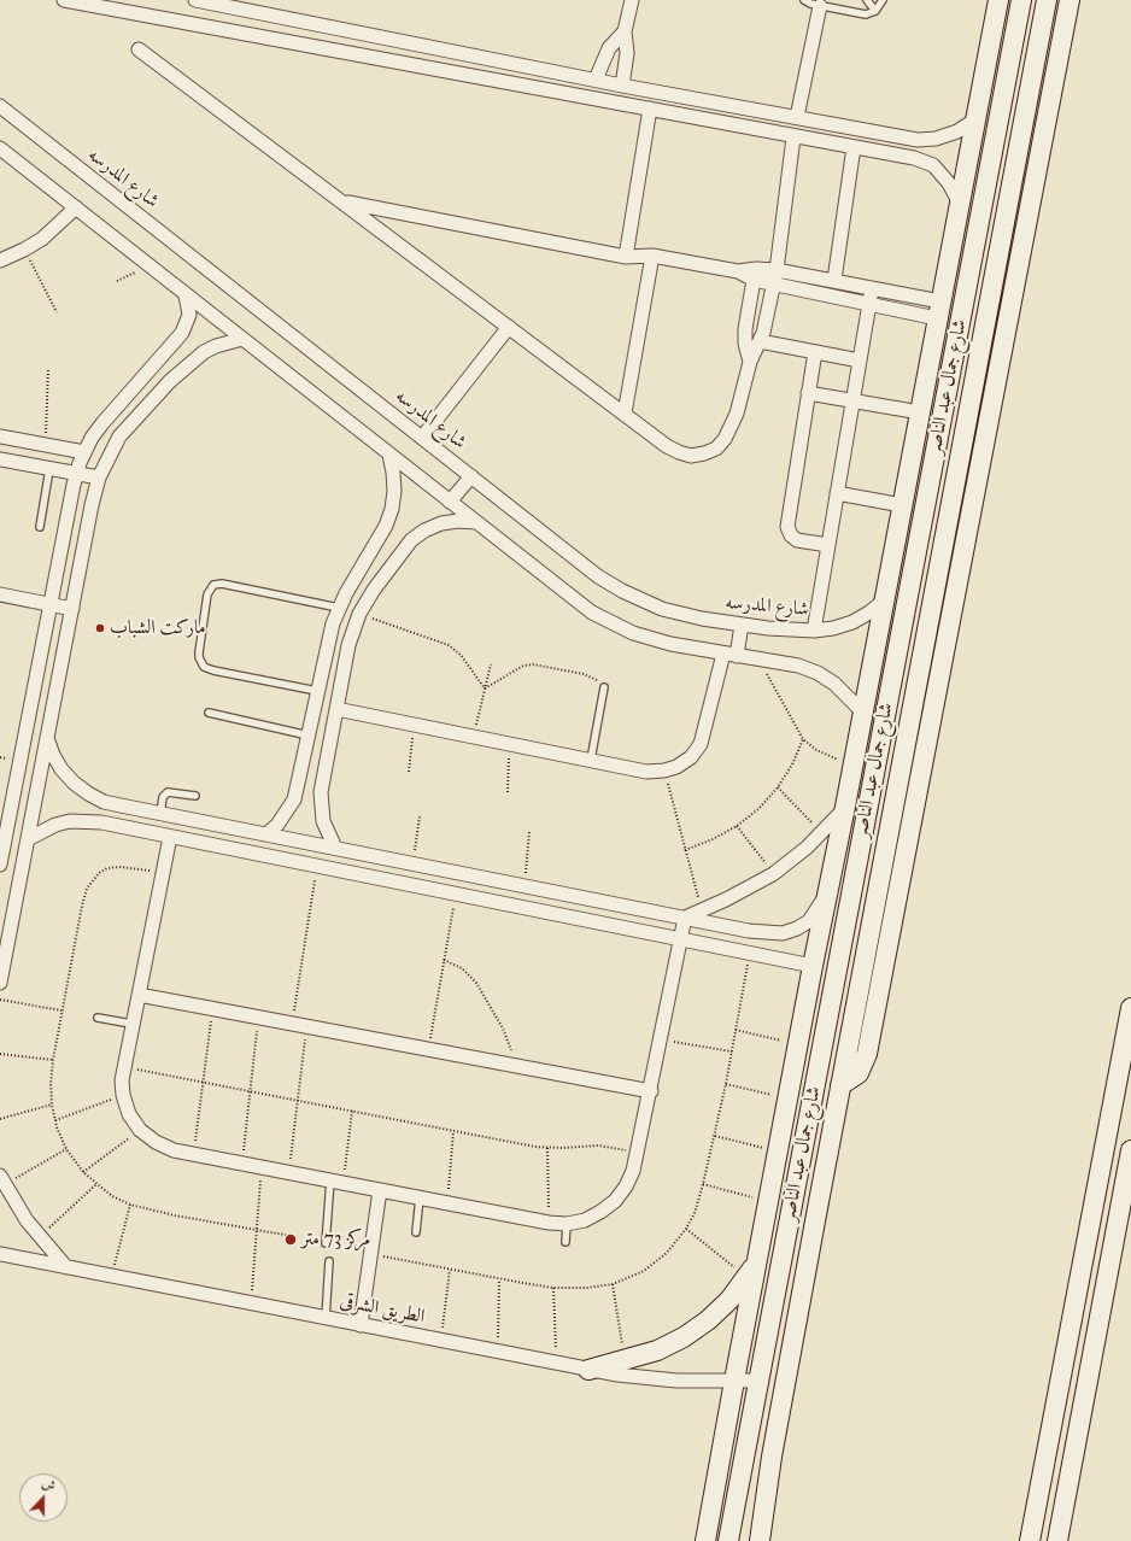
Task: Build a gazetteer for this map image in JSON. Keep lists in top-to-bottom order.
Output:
{
  "streets": {
    "main road": ["شارع جمال عبد الناصر"],
    "street": ["شارع المدرسه", "الطريق الشرقى"]
  },
  "crossings": [
    ["شارع جمال عبد الناصر", "الطريق الشرقى"]
  ],
  "places": ["ماركت الشباب", "مركز 73 متر"],
  "north": "top"
}
